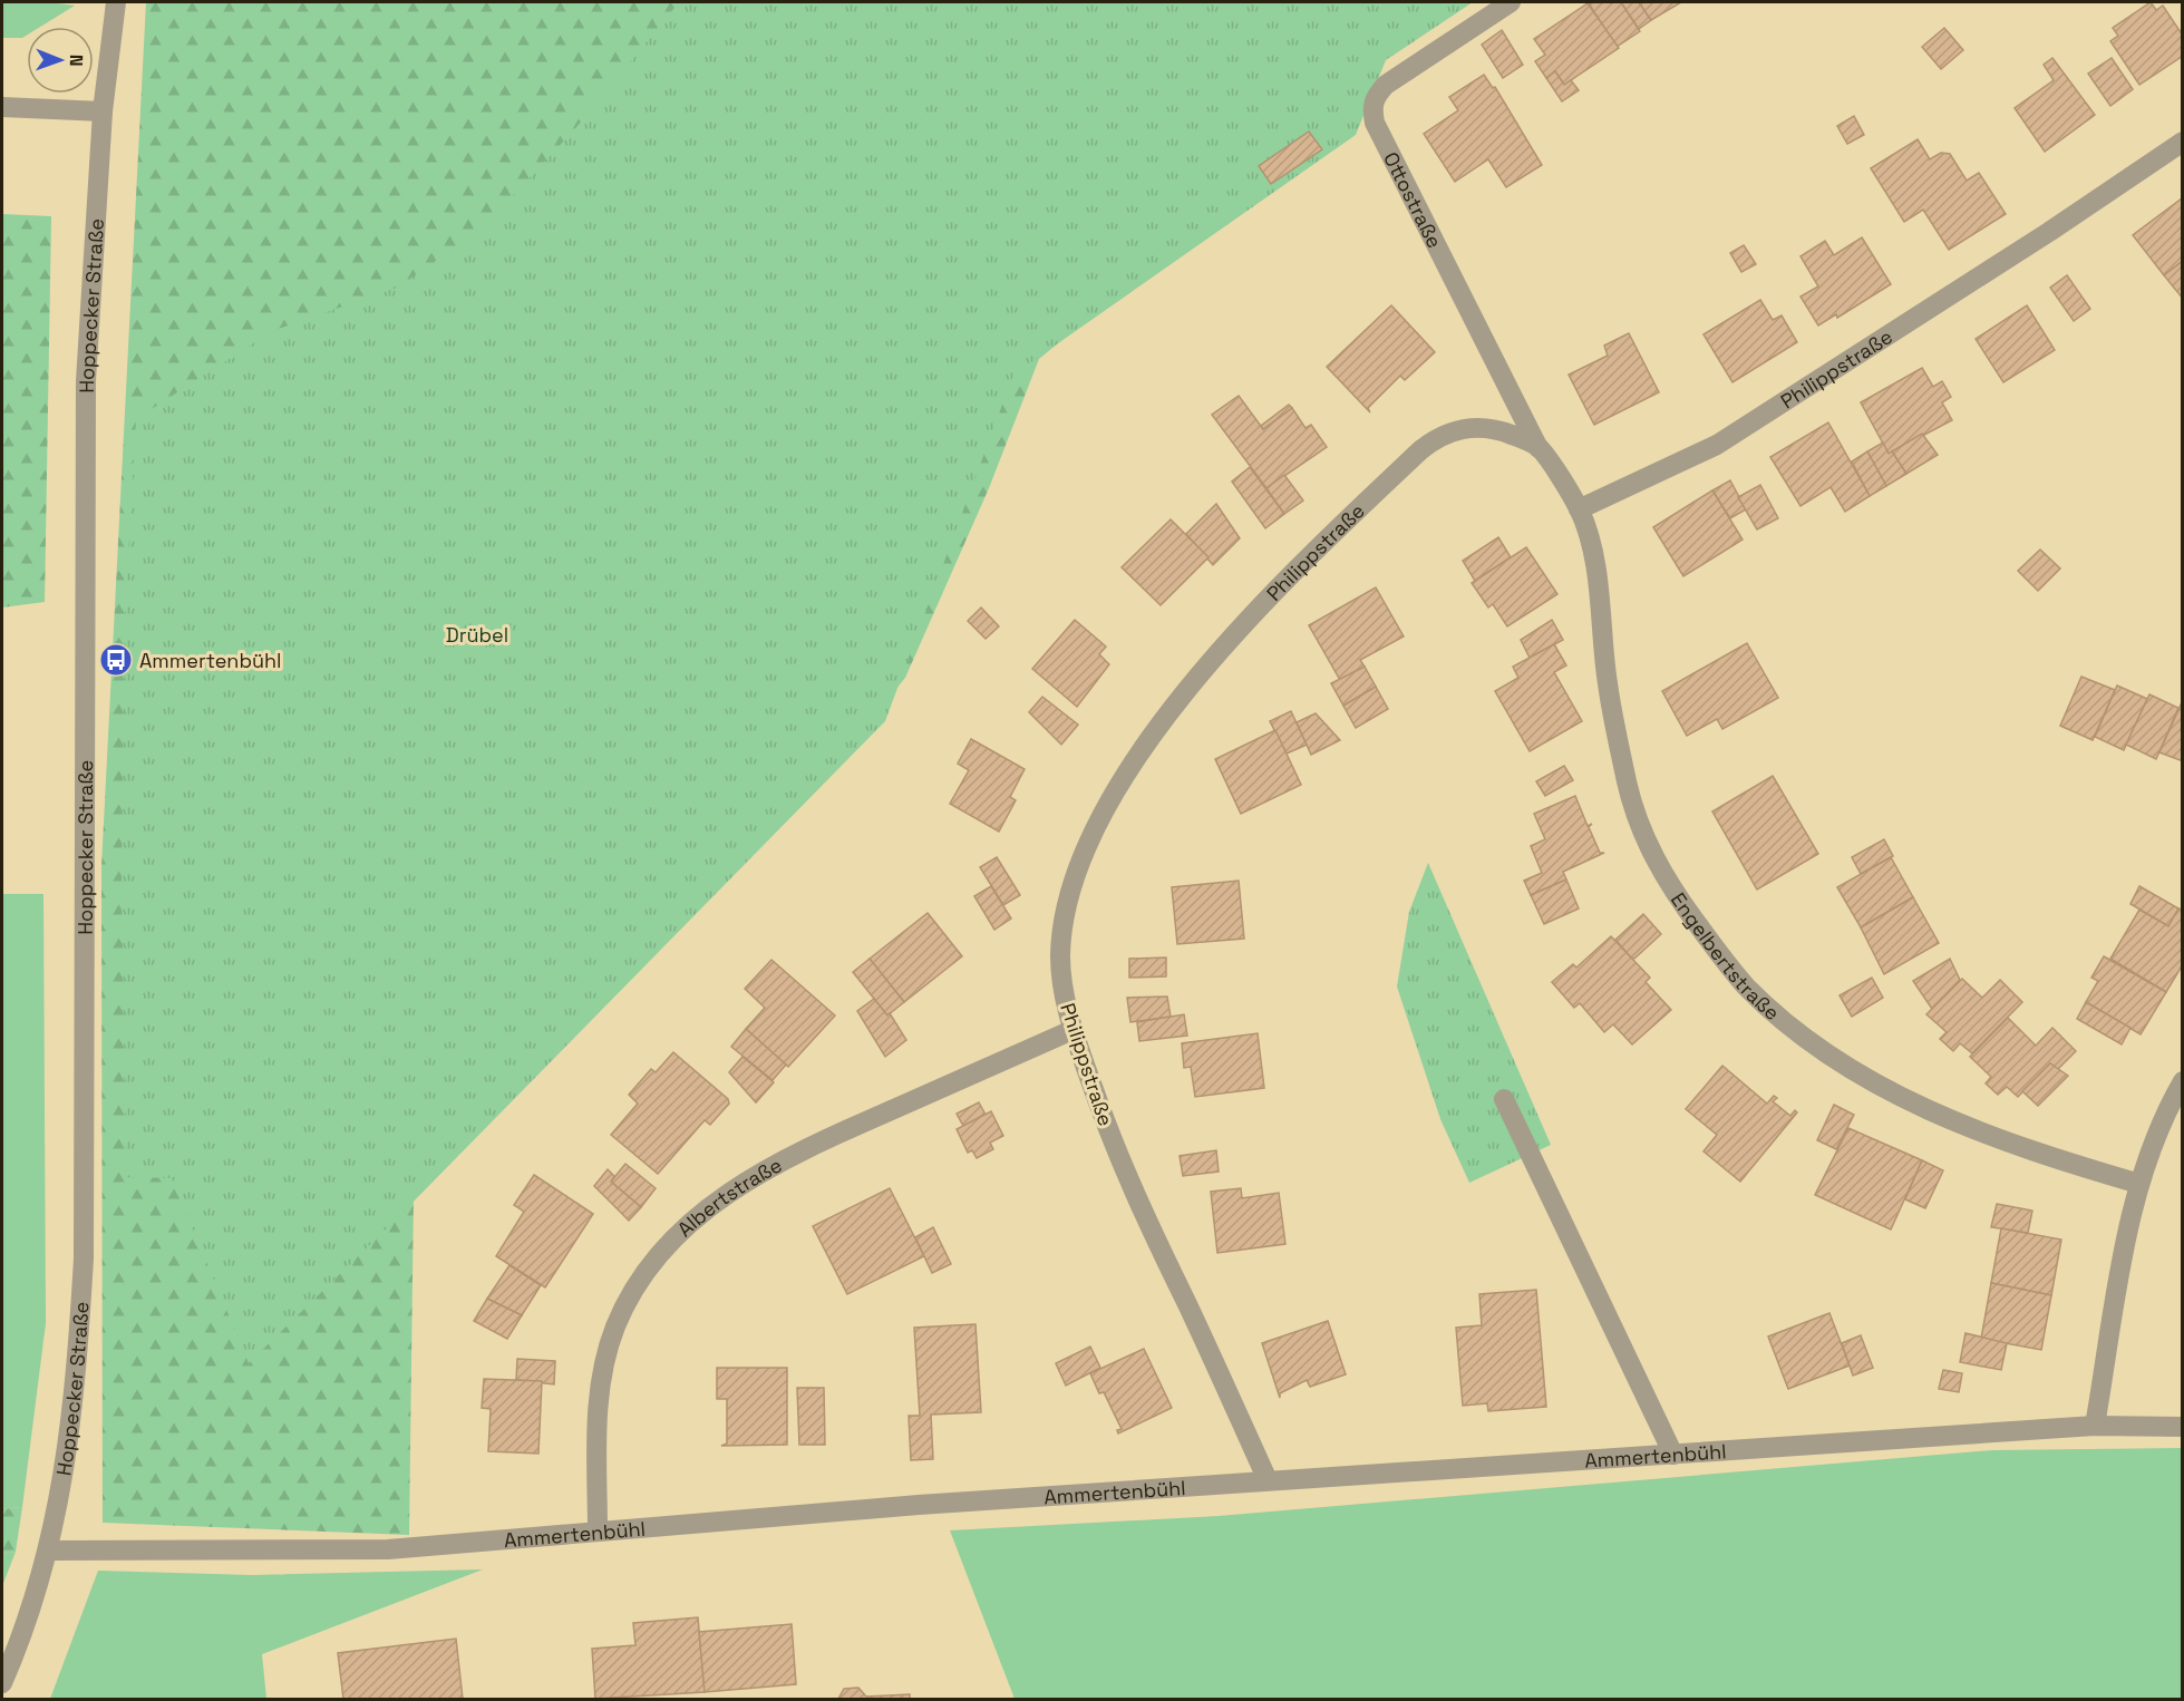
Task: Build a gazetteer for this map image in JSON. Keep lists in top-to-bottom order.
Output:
{
  "streets": {
    "street": [
      "Ottostraße",
      "Hoppecker Straße",
      "Philippstraße",
      "Engelbertstraße",
      "Albertstraße",
      "Ammertenbühl"
    ]
  },
  "crossings": [
    ["Ottostraße", "Philippstraße"],
    ["Hoppecker Straße", "Ammertenbühl"],
    ["Philippstraße", "Engelbertstraße"],
    ["Philippstraße", "Albertstraße"],
    ["Philippstraße", "Ammertenbühl"],
    ["Albertstraße", "Ammertenbühl"]
  ],
  "parks": ["Drübel"],
  "places": {
    "bus stop": ["Ammertenbühl"]
  },
  "north": "right"
}
